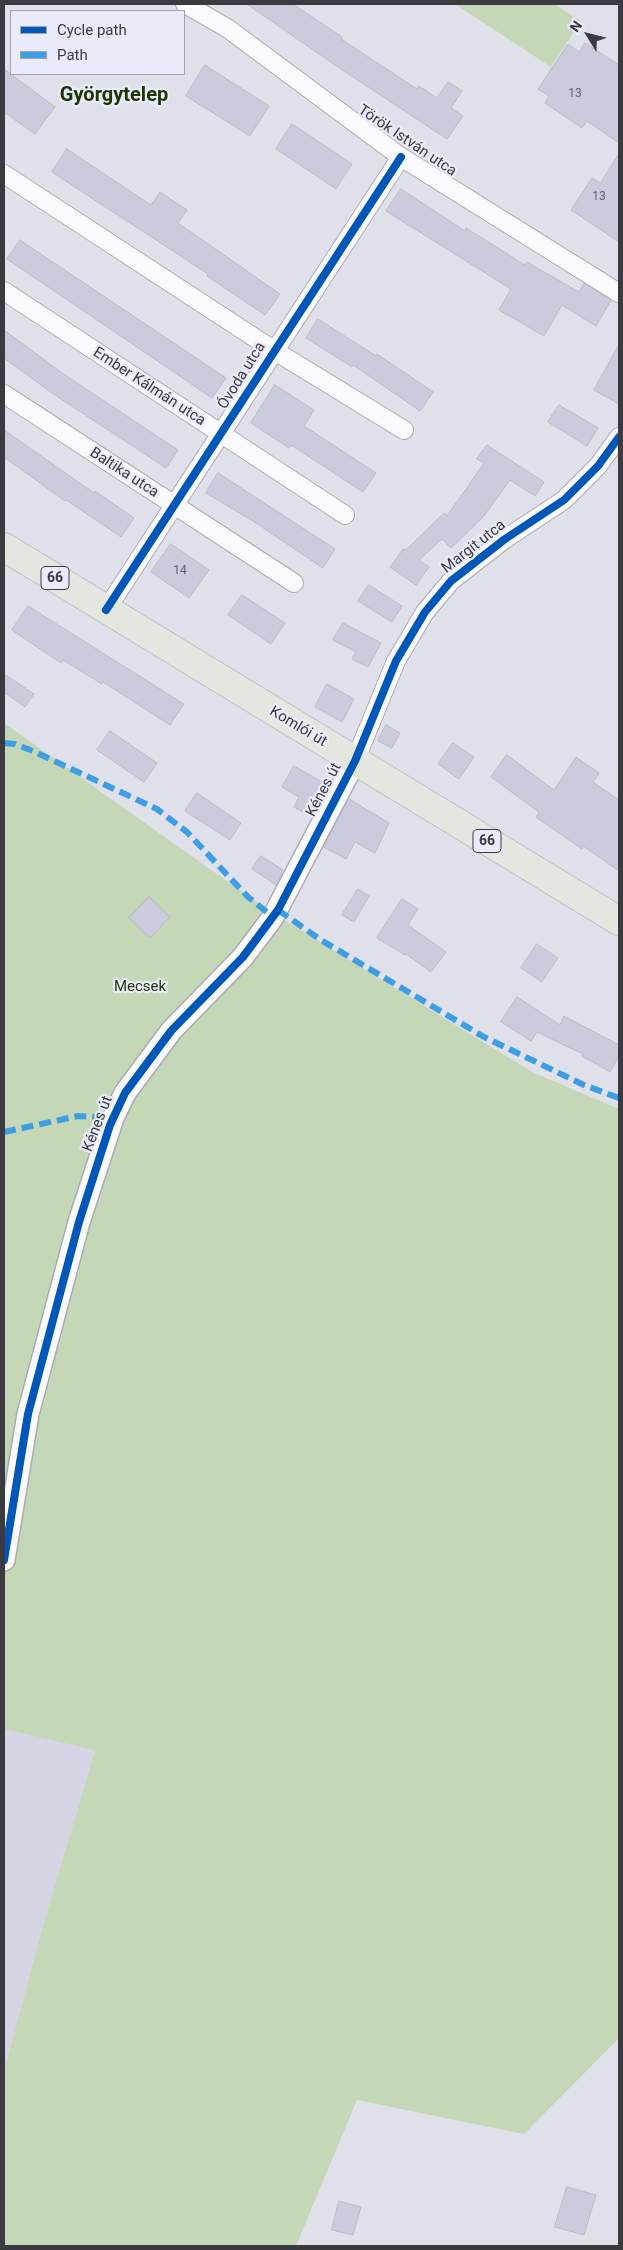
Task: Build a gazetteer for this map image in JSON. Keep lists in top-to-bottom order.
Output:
{
  "streets": {
    "main road": ["66", "Komlói út"],
    "street": [
      "Török István utca",
      "Óvoda utca",
      "Ember Kálmán utca",
      "Baltika utca",
      "Margit utca",
      "Kénes út"
    ]
  },
  "crossings": [
    ["Török István utca", "Óvoda utca"],
    ["Óvoda utca", "Ember Kálmán utca"],
    ["Óvoda utca", "Baltika utca"],
    ["Óvoda utca", "Komlói út"],
    ["Margit utca", "Komlói út"],
    ["Margit utca", "Kénes út"],
    ["Komlói út", "Kénes út"]
  ],
  "districts": ["Györgytelep"],
  "parks": ["Mecsek"],
  "house_numbers": ["13", "13", "14"],
  "legend": ["Cycle path", "Path"],
  "north": "top left"
}
